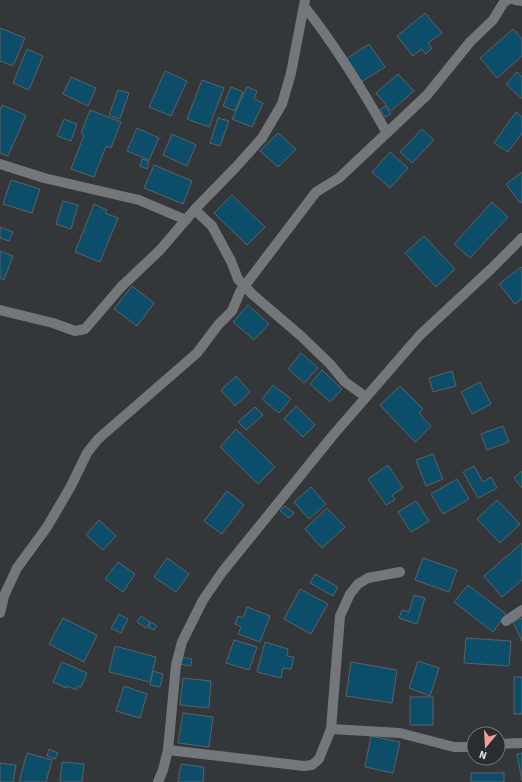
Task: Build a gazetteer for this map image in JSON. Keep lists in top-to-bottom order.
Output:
{
  "north": "bottom"
}
